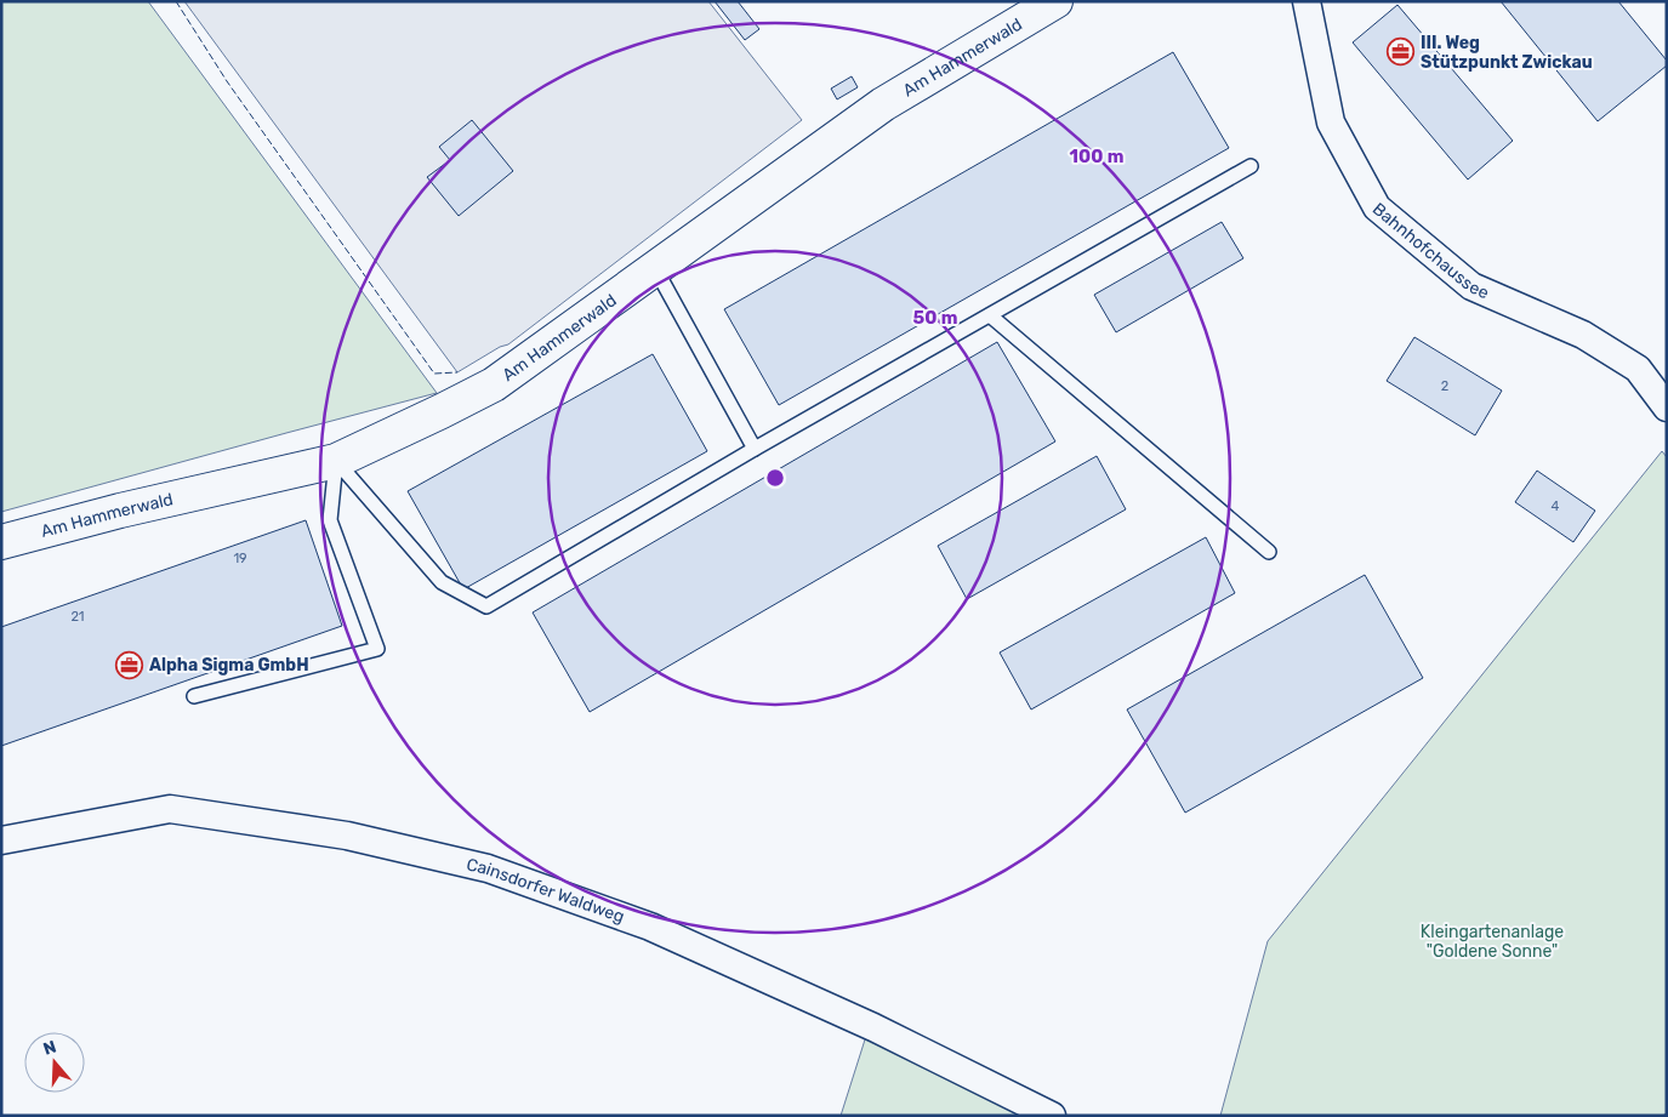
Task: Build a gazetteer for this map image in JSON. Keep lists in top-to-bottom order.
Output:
{
  "streets": {
    "main road": ["Am Hammerwald"],
    "street": ["Bahnhofchaussee", "Cainsdorfer Waldweg"]
  },
  "parks": ["Kleingartenanlage \"Goldene Sonne\""],
  "places": {
    "office": ["III. Weg Stützpunkt Zwickau", "Alpha Sigma GmbH"]
  },
  "house_numbers": [
    "2",
    "4",
    "19",
    "21"
  ],
  "north": "top",
  "rings": ["100 m", "50 m"]
}
